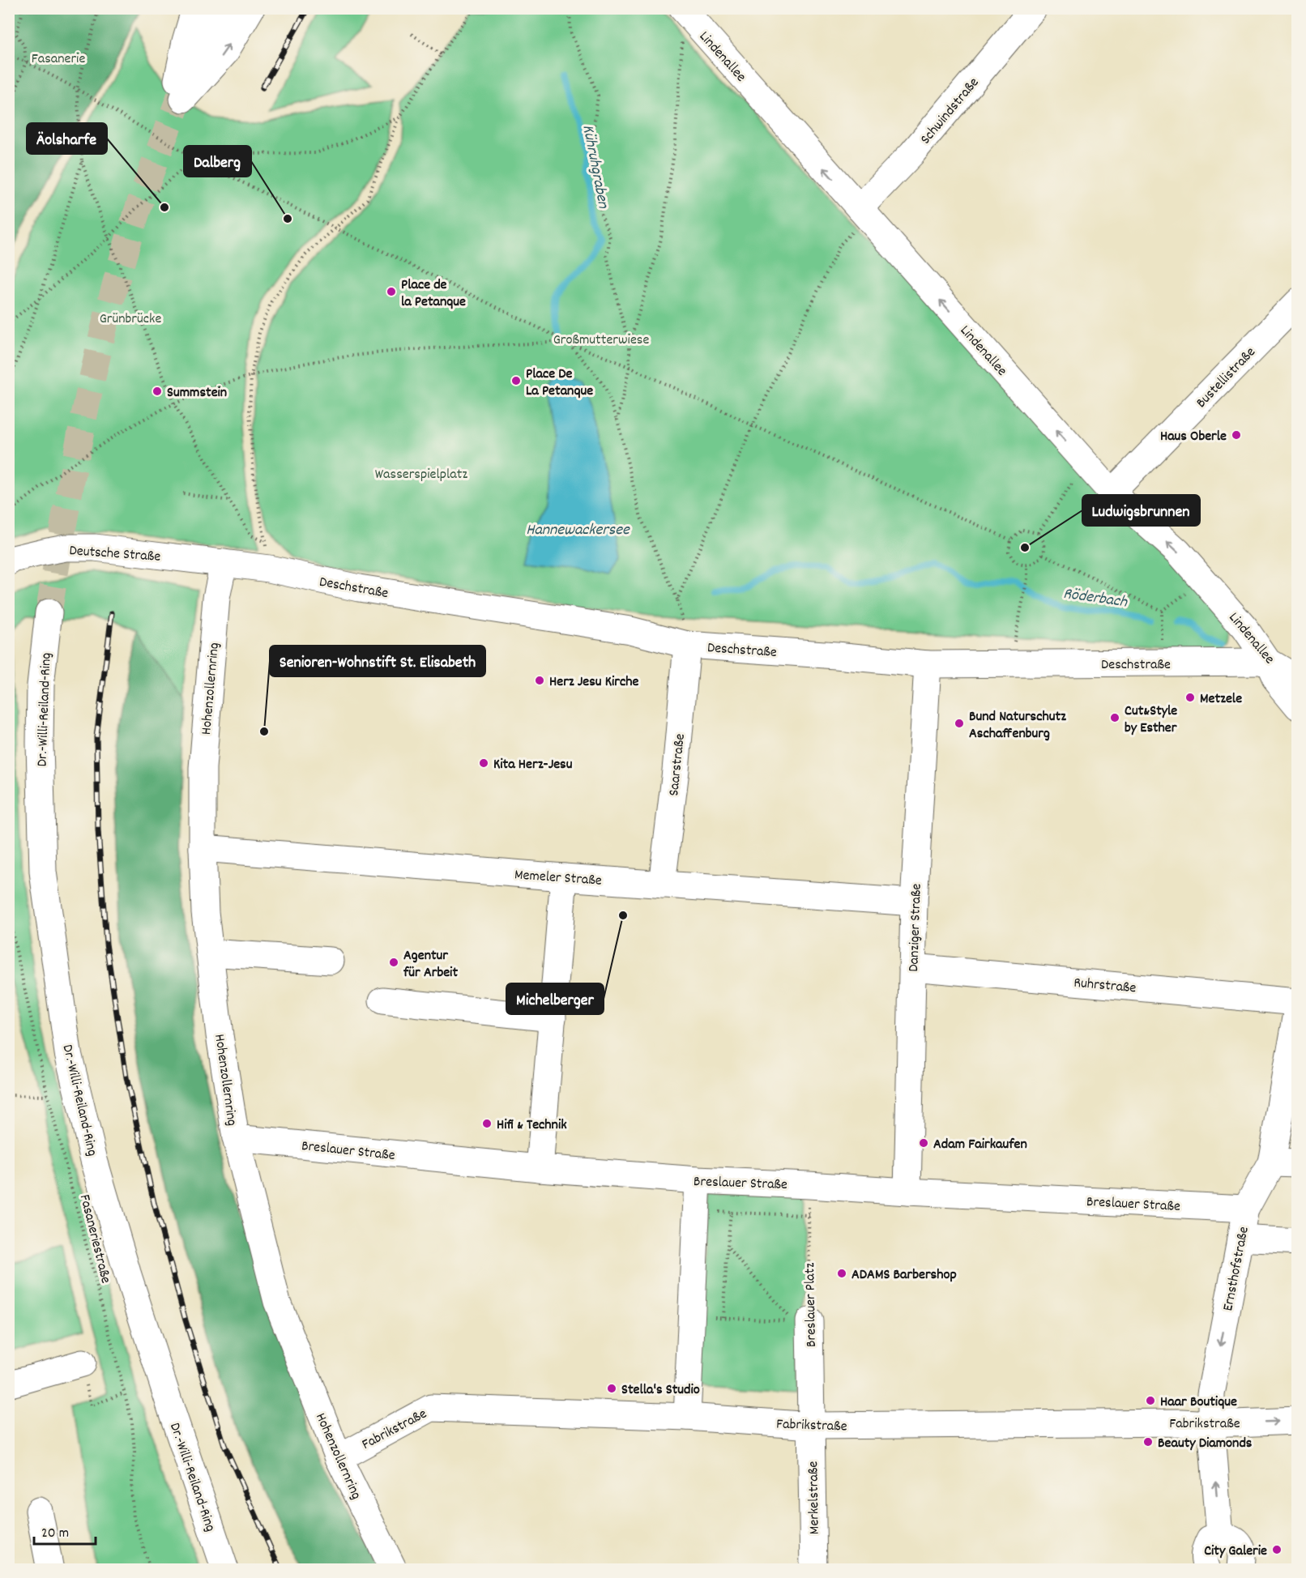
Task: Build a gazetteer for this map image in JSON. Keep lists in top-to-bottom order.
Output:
{
  "streets": {
    "main road": [
      "Lindenallee",
      "Schwindstraße",
      "Bustellistraße",
      "Deutsche Straße",
      "Deschstraße",
      "Hohenzollernring",
      "Dr.-Willi-Reiland-Ring",
      "Saarstraße",
      "Memeler Straße",
      "Danziger Straße",
      "Ruhrstraße",
      "Breslauer Straße",
      "Ernsthofstraße",
      "Breslauer Platz",
      "Fabrikstraße",
      "Merkelstraße"
    ],
    "path": ["Fasaneriestraße"]
  },
  "crossings": [
    ["Lindenallee", "Schwindstraße"],
    ["Lindenallee", "Bustellistraße"],
    ["Lindenallee", "Deschstraße"],
    ["Deutsche Straße", "Deschstraße"],
    ["Deutsche Straße", "Hohenzollernring"],
    ["Deschstraße", "Hohenzollernring"],
    ["Deschstraße", "Saarstraße"],
    ["Deschstraße", "Danziger Straße"],
    ["Hohenzollernring", "Memeler Straße"],
    ["Hohenzollernring", "Breslauer Straße"],
    ["Hohenzollernring", "Fabrikstraße"],
    ["Saarstraße", "Memeler Straße"],
    ["Memeler Straße", "Danziger Straße"],
    ["Danziger Straße", "Ruhrstraße"],
    ["Danziger Straße", "Breslauer Straße"],
    ["Breslauer Straße", "Ernsthofstraße"],
    ["Breslauer Straße", "Breslauer Platz"],
    ["Ernsthofstraße", "Fabrikstraße"],
    ["Breslauer Platz", "Fabrikstraße"],
    ["Breslauer Platz", "Merkelstraße"],
    ["Fabrikstraße", "Merkelstraße"]
  ],
  "one_way": ["Lindenallee"],
  "water": ["Kühruhgraben", "Hannewackersee", "Röderbach"],
  "parks": [
    "Fasanerie",
    "Grünbrücke",
    "Großmutterwiese",
    "Wasserspielplatz"
  ],
  "places": [
    "Äolsharfe",
    "Dalberg",
    "Place de la Petanque",
    "Place De La Petanque",
    "Summstein",
    "Haus Oberle",
    "Ludwigsbrunnen",
    "Herz Jesu Kirche",
    "Metzele",
    "Cut&Style by Esther",
    "Bund Naturschutz Aschaffenburg",
    "Senioren-Wohnstift St. Elisabeth",
    "Kita Herz-Jesu",
    "Michelberger",
    "Agentur für Arbeit",
    "Hifi & Technik",
    "Adam Fairkaufen",
    "ADAMS Barbershop",
    "Stella's Studio",
    "Haar Boutique",
    "Beauty Diamonds",
    "City Galerie"
  ],
  "scale_bar": "20 m"
}
